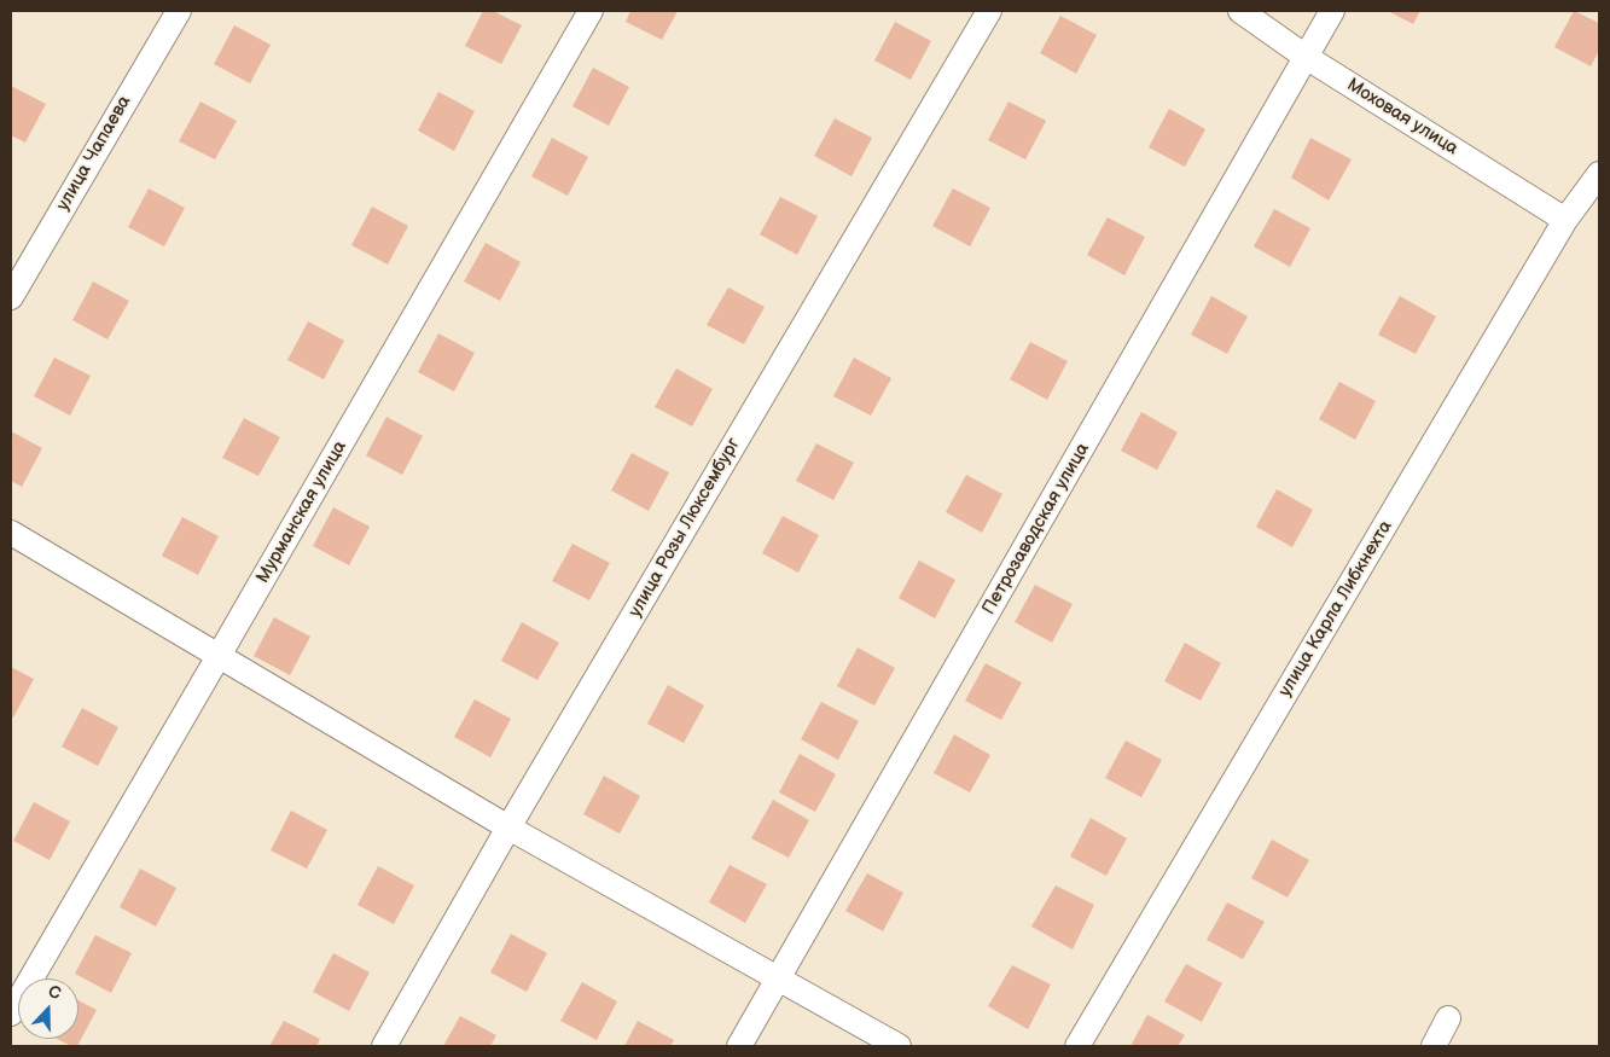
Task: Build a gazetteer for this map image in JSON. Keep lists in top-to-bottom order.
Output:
{
  "streets": {
    "street": [
      "Моховая улица",
      "улица Чапаева",
      "Мурманская улица",
      "улица Розы Люксембург",
      "Петрозаводская улица",
      "улица Карла Либкнехта"
    ]
  },
  "crossings": [
    ["Моховая улица", "Петрозаводская улица"],
    ["Моховая улица", "улица Карла Либкнехта"]
  ],
  "north": "top"
}
